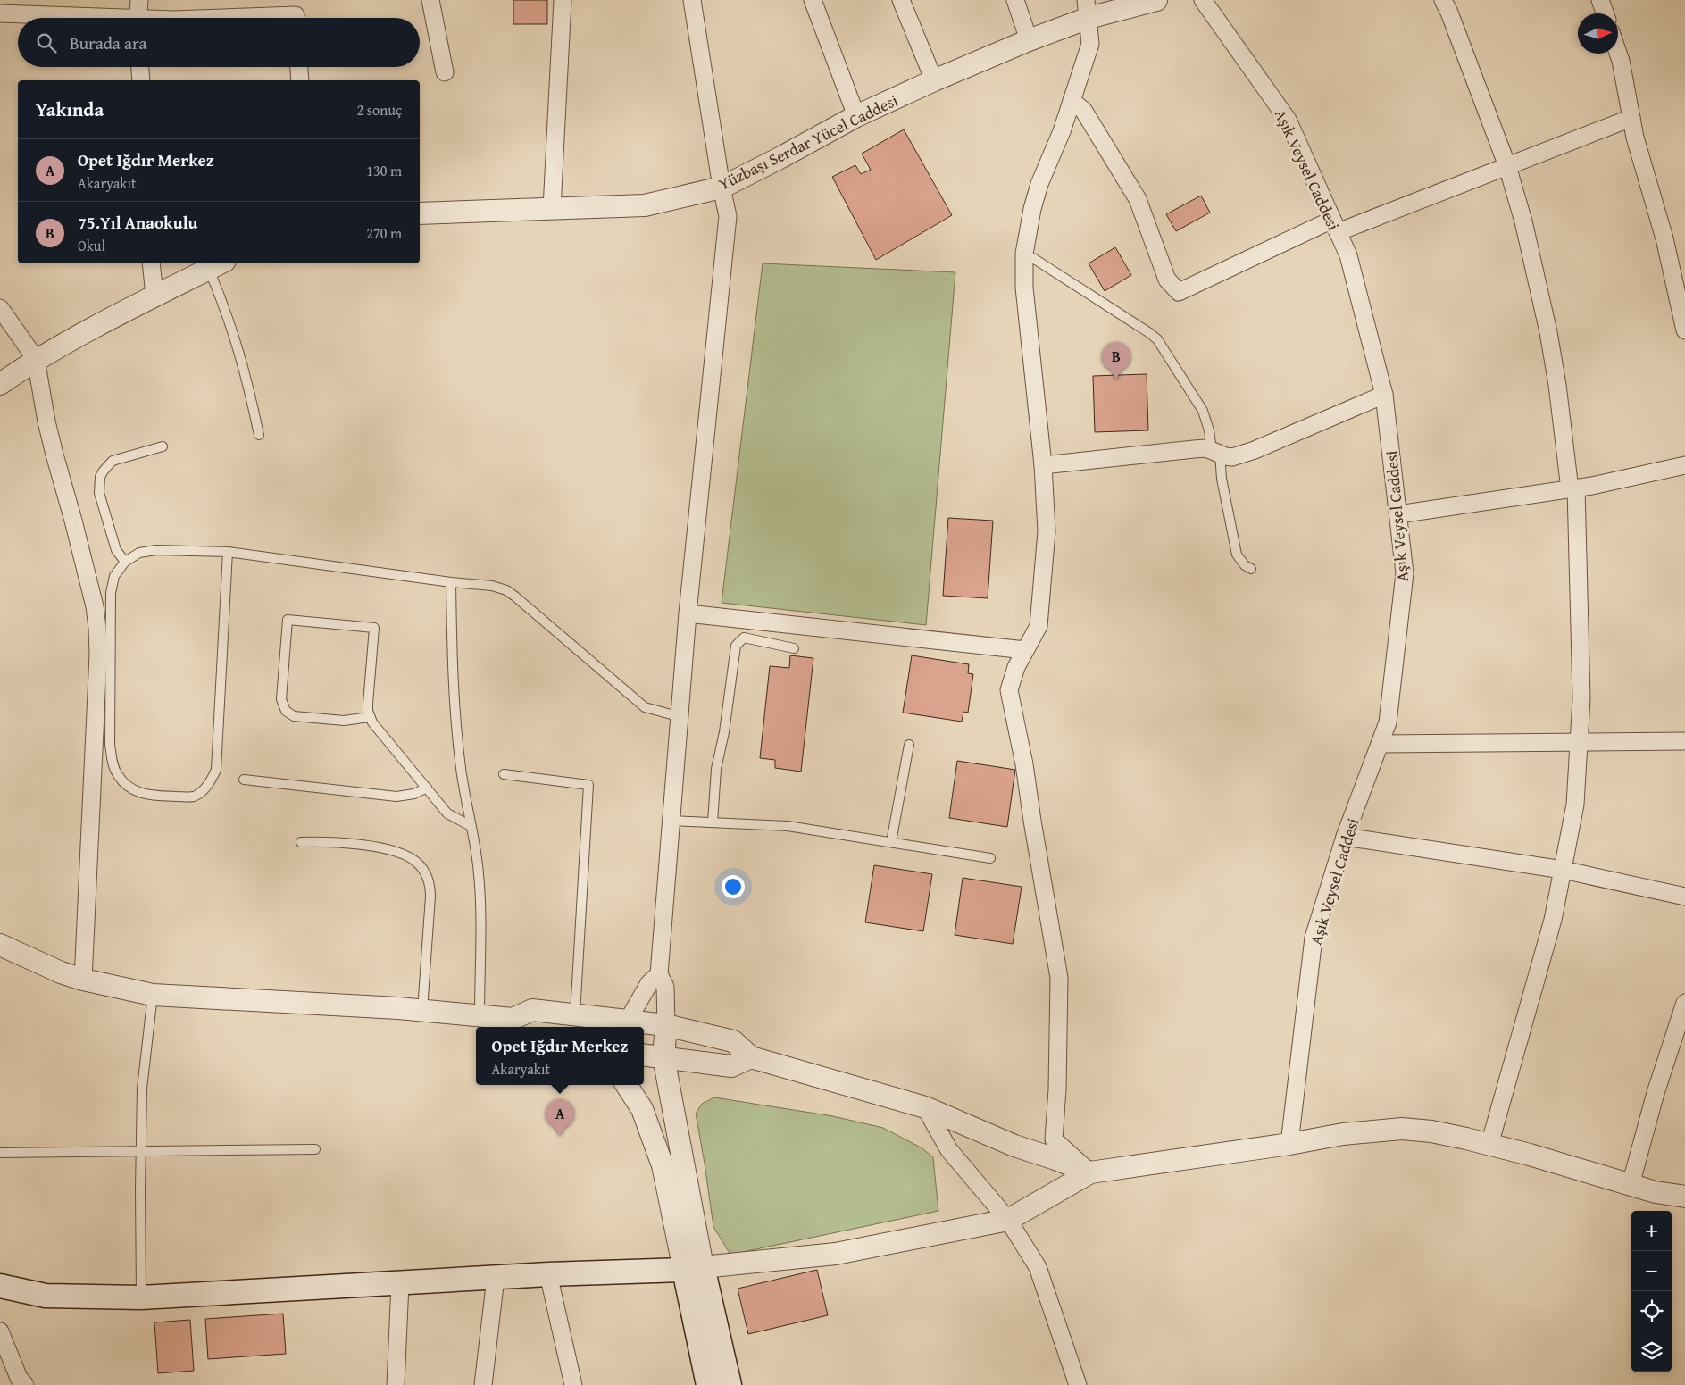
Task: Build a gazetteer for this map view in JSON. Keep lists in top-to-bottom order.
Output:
{
  "streets": {
    "street": ["Yüzbaşı Serdar Yücel Caddesi", "Aşık Veysel Caddesi"]
  },
  "north": "right",
  "page": {
    "search": "Burada ara",
    "heading": ["Yakında", "2 sonuç"],
    "list": [
      {
        "mark": "A",
        "name": "Opet Iğdır Merkez",
        "note": "Akaryakıt",
        "value": "130 m"
      },
      {
        "mark": "B",
        "name": "75.Yıl Anaokulu",
        "note": "Okul",
        "value": "270 m"
      }
    ],
    "pins": ["B", "A"],
    "popup": ["Opet Iğdır Merkez", "Akaryakıt"],
    "map_buttons": ["+", "−"]
  }
}
